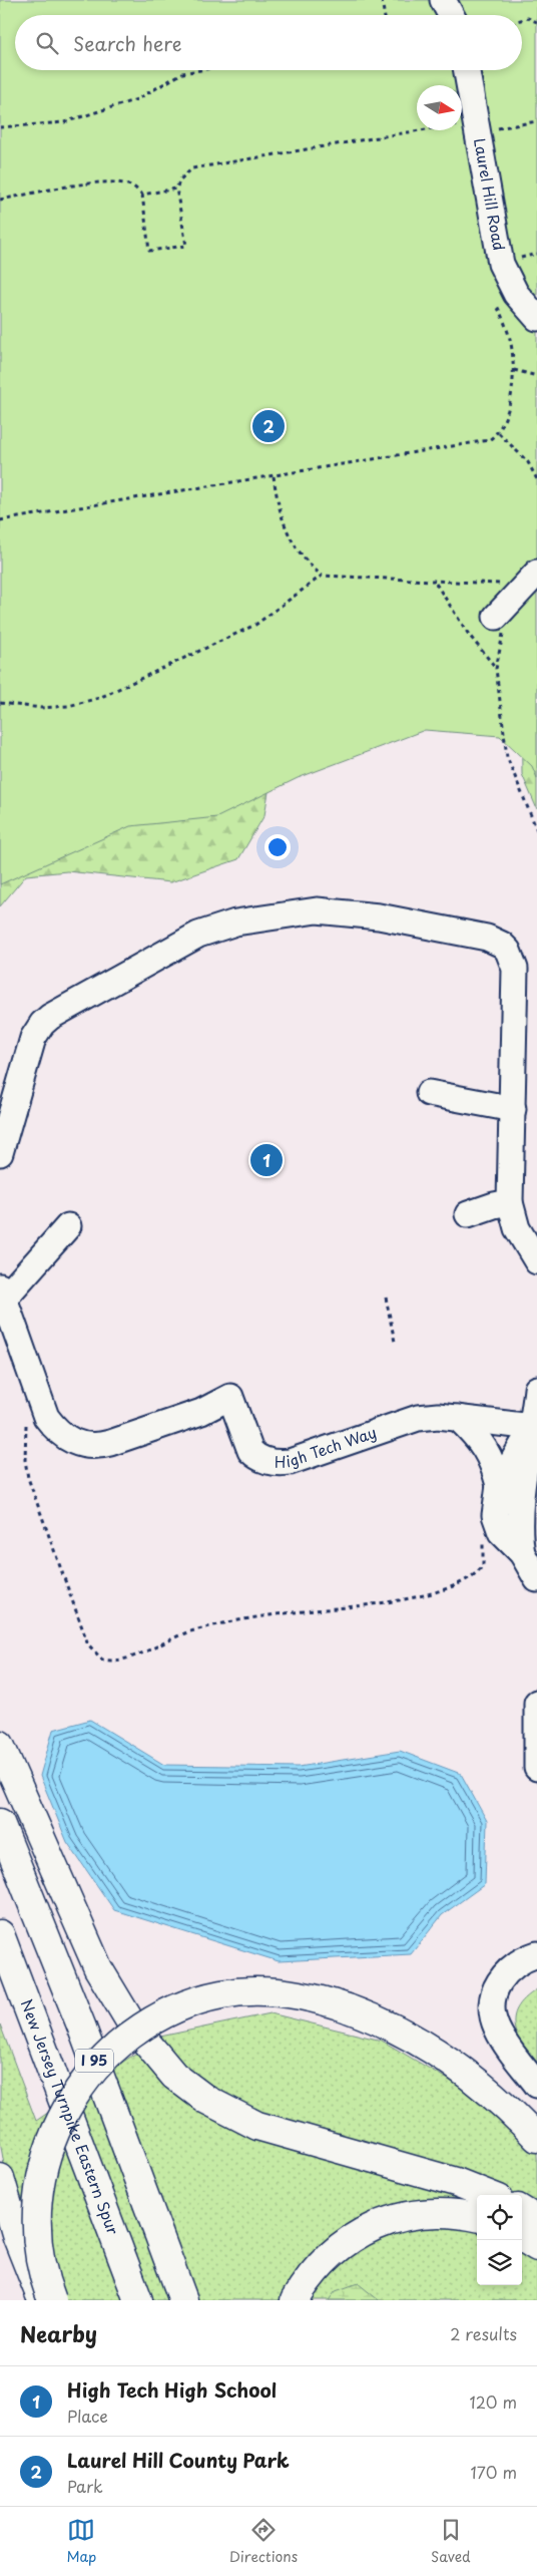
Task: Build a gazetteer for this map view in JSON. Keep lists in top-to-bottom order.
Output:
{
  "streets": {
    "highway": ["I 95", "New Jersey Turnpike Eastern Spur"],
    "street": ["Laurel Hill Road", "High Tech Way"]
  },
  "north": "right",
  "page": {
    "search": "Search here",
    "pins": ["2", "1"],
    "heading": ["Nearby", "2 results"],
    "list": [
      {
        "mark": "1",
        "name": "High Tech High School",
        "note": "Place",
        "value": "120 m"
      },
      {
        "mark": "2",
        "name": "Laurel Hill County Park",
        "note": "Park",
        "value": "170 m"
      }
    ],
    "nav": ["Map", "Directions", "Saved"]
  }
}
